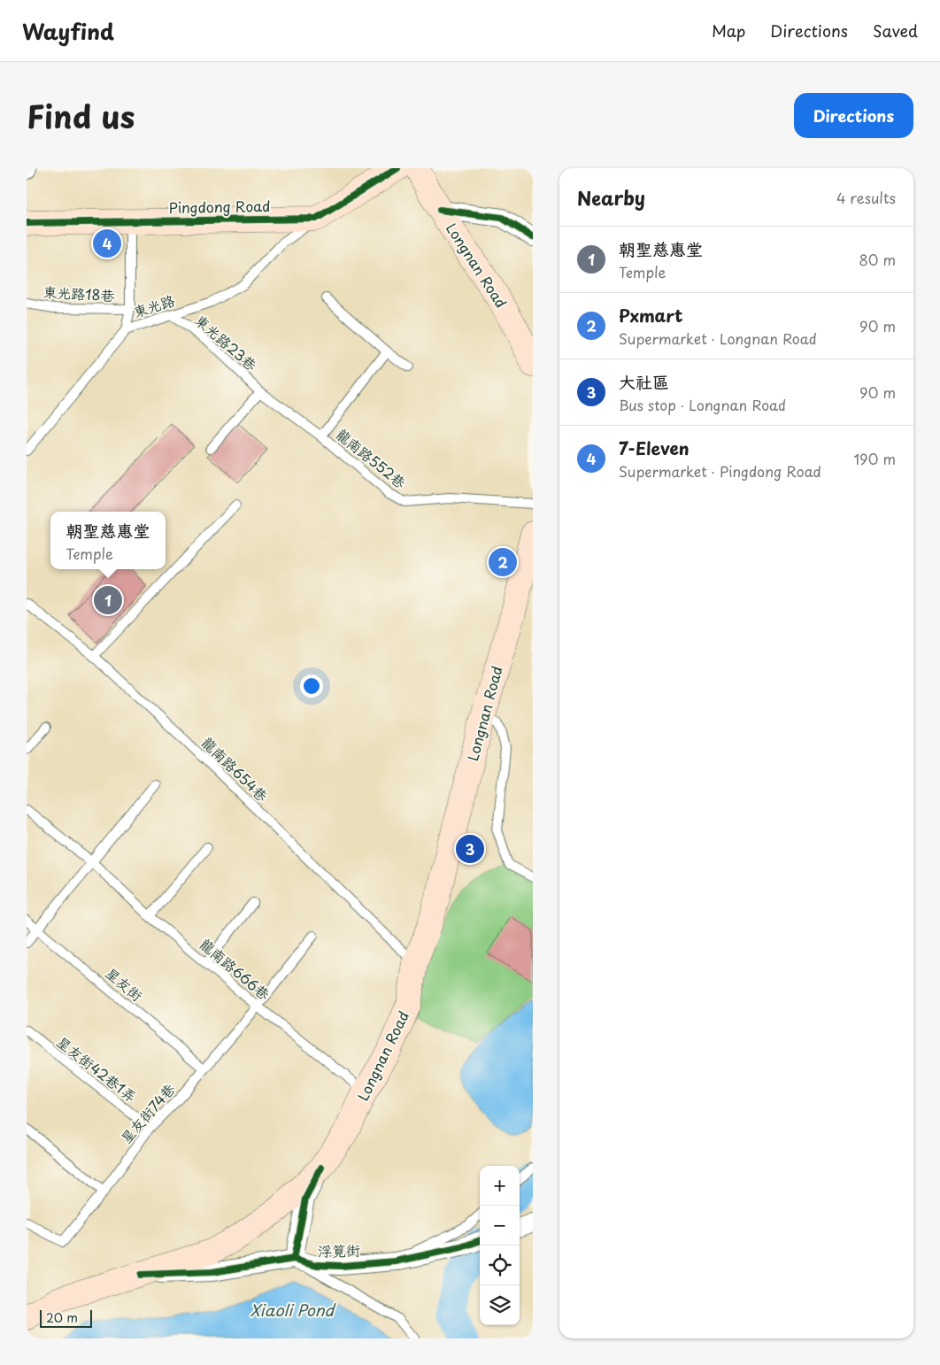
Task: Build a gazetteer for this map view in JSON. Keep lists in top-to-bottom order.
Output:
{
  "streets": {
    "main road": ["Pingdong Road", "Longnan Road"],
    "street": ["浮筧街"],
    "lane": [
      "東光路18巷",
      "東光路",
      "東光路23巷",
      "龍南路552巷",
      "龍南路654巷",
      "龍南路666巷",
      "星友街",
      "星友街42巷1弄",
      "星友街74巷"
    ]
  },
  "crossings": [
    ["Pingdong Road", "東光路"],
    ["Longnan Road", "龍南路654巷"],
    ["Longnan Road", "龍南路666巷"],
    ["Longnan Road", "浮筧街"],
    ["東光路", "東光路23巷"],
    ["東光路23巷", "龍南路552巷"],
    ["龍南路666巷", "星友街74巷"],
    ["星友街", "星友街74巷"],
    ["星友街42巷1弄", "星友街74巷"]
  ],
  "water": ["Xiaoli Pond"],
  "scale_bar": "20 m",
  "page": {
    "header": "Wayfind",
    "nav": ["Map", "Directions", "Saved"],
    "title": "Find us",
    "buttons": "Directions",
    "heading": ["Nearby", "4 results"],
    "list": [
      {
        "mark": "1",
        "name": "朝聖慈惠堂",
        "note": "Temple",
        "value": "80 m"
      },
      {
        "mark": "2",
        "name": "Pxmart",
        "note": "Supermarket · Longnan Road",
        "value": "90 m"
      },
      {
        "mark": "3",
        "name": "大社區",
        "note": "Bus stop · Longnan Road",
        "value": "90 m"
      },
      {
        "mark": "4",
        "name": "7-Eleven",
        "note": "Supermarket · Pingdong Road",
        "value": "190 m"
      }
    ],
    "pins": [
      "4",
      "2",
      "1",
      "3"
    ],
    "popup": ["朝聖慈惠堂", "Temple"],
    "map_buttons": ["+", "−"],
    "scale": "20 m"
  }
}
